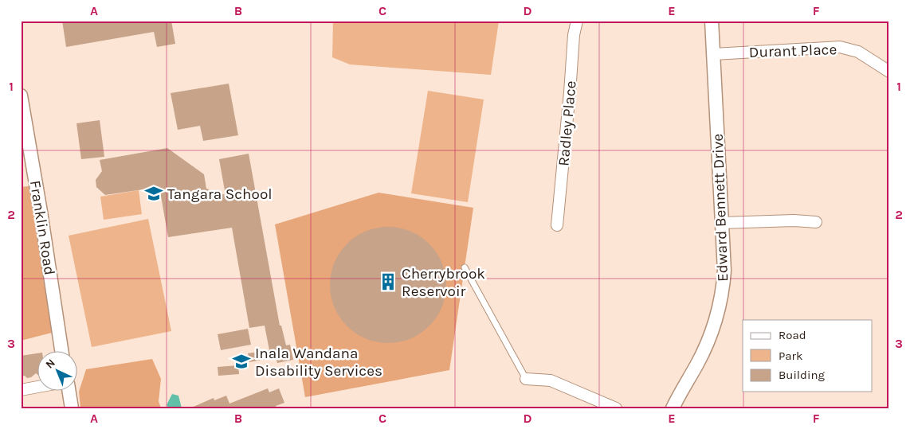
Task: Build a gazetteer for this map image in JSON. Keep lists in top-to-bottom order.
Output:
{
  "streets": {
    "street": [
      "Durant Place",
      "Radley Place",
      "Edward Bennett Drive",
      "Franklin Road"
    ]
  },
  "crossings": [
    ["Durant Place", "Edward Bennett Drive"]
  ],
  "places": {
    "school or university": ["Tangara School", "Inala Wandana Disability Services"],
    "building": ["Cherrybrook Reservoir"]
  },
  "legend": ["Road", "Park", "Building"],
  "north": "top left",
  "grid": {
    "columns": [
      "A",
      "B",
      "C",
      "D",
      "E",
      "F"
    ],
    "rows": ["1", "2", "3"]
  }
}
